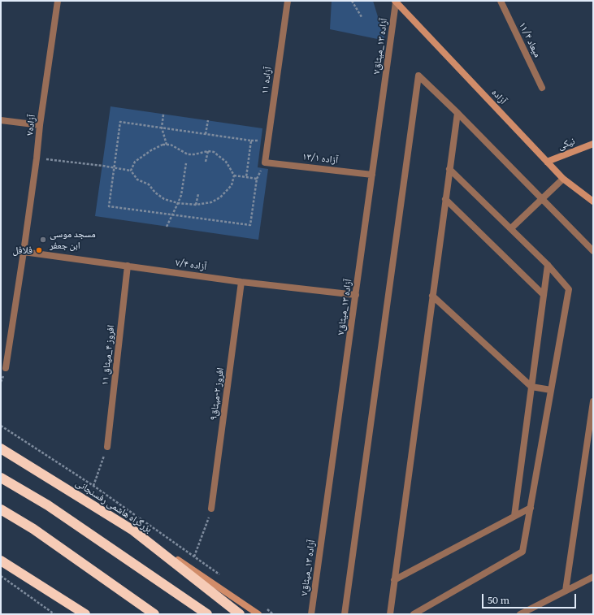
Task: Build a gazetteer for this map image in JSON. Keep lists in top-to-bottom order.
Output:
{
  "streets": {
    "highway": ["بزرگراه هاشمی رفسنجانی"],
    "street": [
      "میعاد ۱۱/۴",
      "آزاده ۱۳_میثاق۷",
      "آزاده ۱۱",
      "آزاده",
      "آزاده۷",
      "نیکی",
      "آزاده ۱۳/۱",
      "آزاده ۷/۴",
      "افروز ۴_میثاق ۱۱",
      "افروز ۲-میثاق۹"
    ]
  },
  "crossings": [
    ["آزاده ۱۳_میثاق۷", "آزاده"],
    ["آزاده ۱۳_میثاق۷", "آزاده ۱۳/۱"],
    ["آزاده ۱۳_میثاق۷", "آزاده ۷/۴"],
    ["آزاده ۱۱", "آزاده ۱۳/۱"],
    ["آزاده", "نیکی"],
    ["آزاده۷", "آزاده ۷/۴"],
    ["آزاده ۷/۴", "افروز ۴_میثاق ۱۱"],
    ["آزاده ۷/۴", "افروز ۲-میثاق۹"]
  ],
  "places": ["مسجد موسی ابن جعفر", "فلافل"],
  "scale_bar": "50 m"
}
